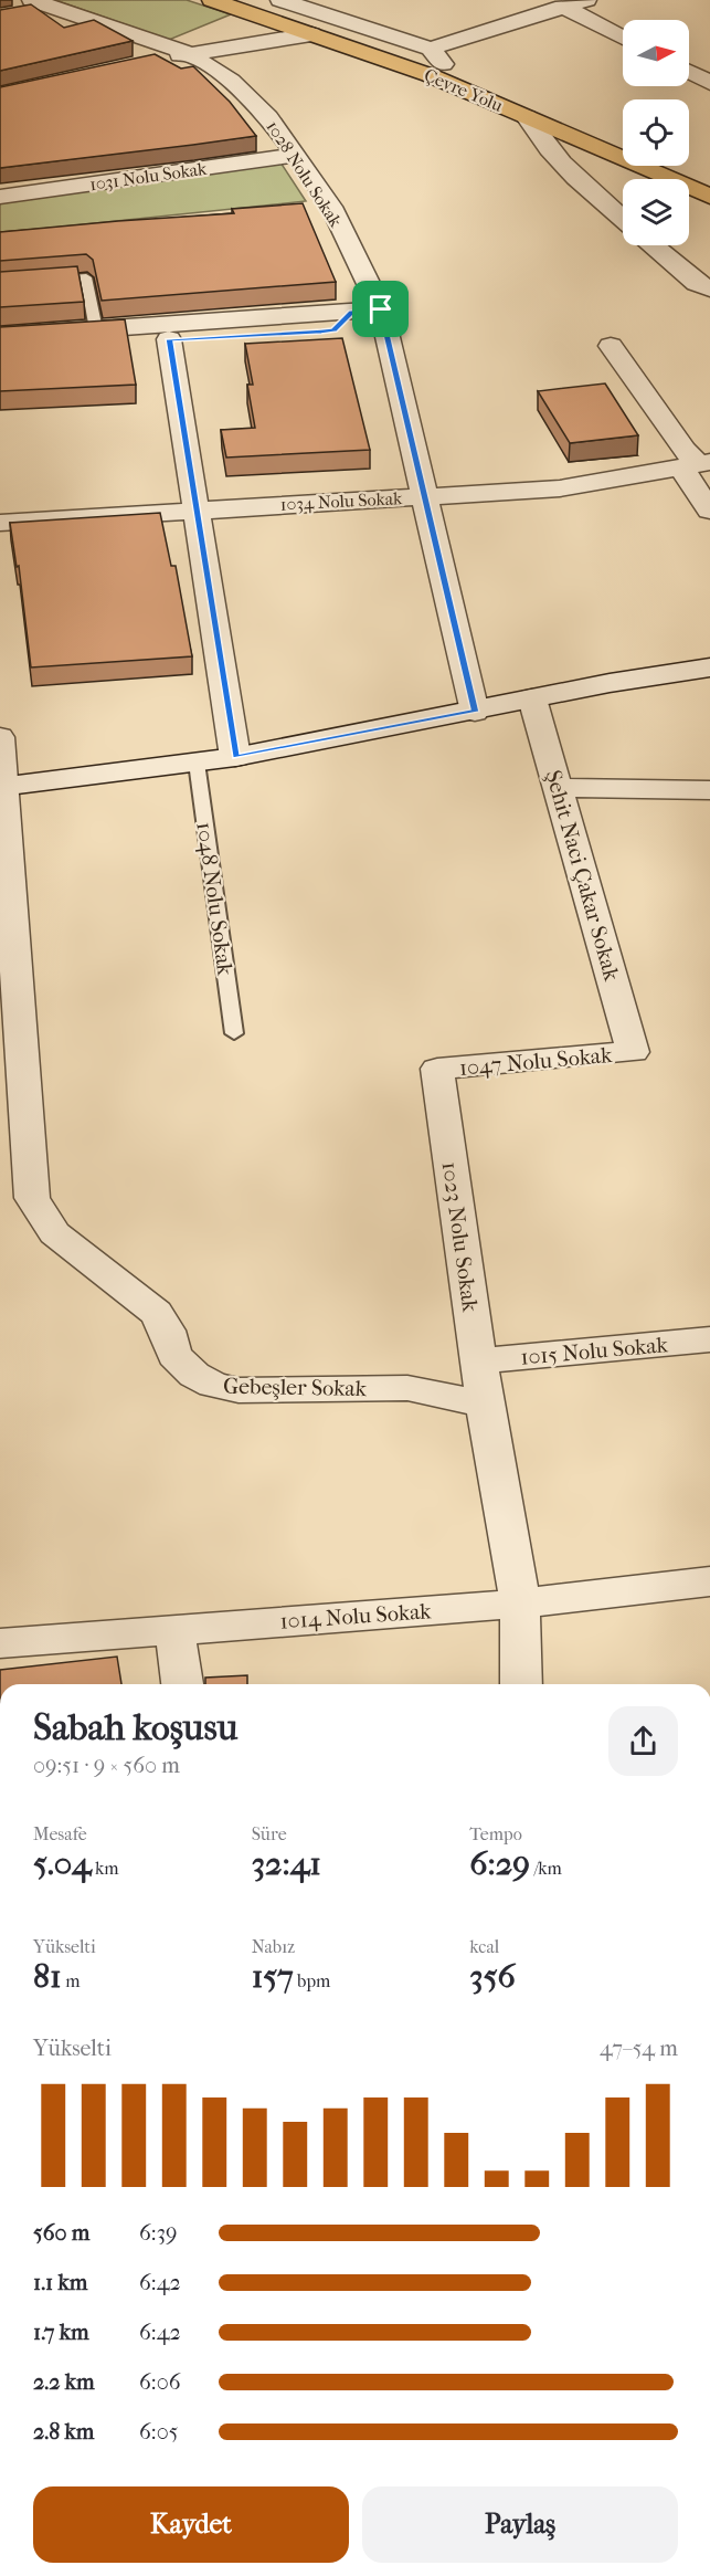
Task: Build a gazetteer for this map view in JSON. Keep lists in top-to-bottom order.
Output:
{
  "streets": {
    "main road": ["Çevre Yolu"],
    "street": [
      "1028 Nolu Sokak",
      "1031 Nolu Sokak",
      "1034 Nolu Sokak",
      "Şehit Naci Çakar Sokak",
      "1047 Nolu Sokak",
      "1023 Nolu Sokak",
      "1015 Nolu Sokak",
      "Gebeşler Sokak",
      "1014 Nolu Sokak"
    ],
    "lane": ["1048 Nolu Sokak"]
  },
  "crossings": [
    ["1028 Nolu Sokak", "1031 Nolu Sokak"],
    ["1028 Nolu Sokak", "1034 Nolu Sokak"],
    ["Şehit Naci Çakar Sokak", "1047 Nolu Sokak"],
    ["1047 Nolu Sokak", "1023 Nolu Sokak"],
    ["1023 Nolu Sokak", "1015 Nolu Sokak"],
    ["1023 Nolu Sokak", "Gebeşler Sokak"]
  ],
  "north": "right",
  "page": {
    "heading": ["Sabah koşusu", "09:51 · 9 × 560 m"],
    "stats": [
      ["Mesafe", "5.04 km"],
      ["Süre", "32:41"],
      ["Tempo", "6:29 /km"],
      ["Yükselti", "81 m"],
      ["Nabız", "157 bpm"],
      ["kcal", "356"]
    ],
    "chart": ["Yükselti", "47–54 m"],
    "list": [
      {
        "name": "560 m",
        "note": "6:39"
      },
      {
        "name": "1.1 km",
        "note": "6:42"
      },
      {
        "name": "1.7 km",
        "note": "6:42"
      },
      {
        "name": "2.2 km",
        "note": "6:06"
      },
      {
        "name": "2.8 km",
        "note": "6:05"
      }
    ],
    "buttons": ["Kaydet", "Paylaş"]
  }
}
